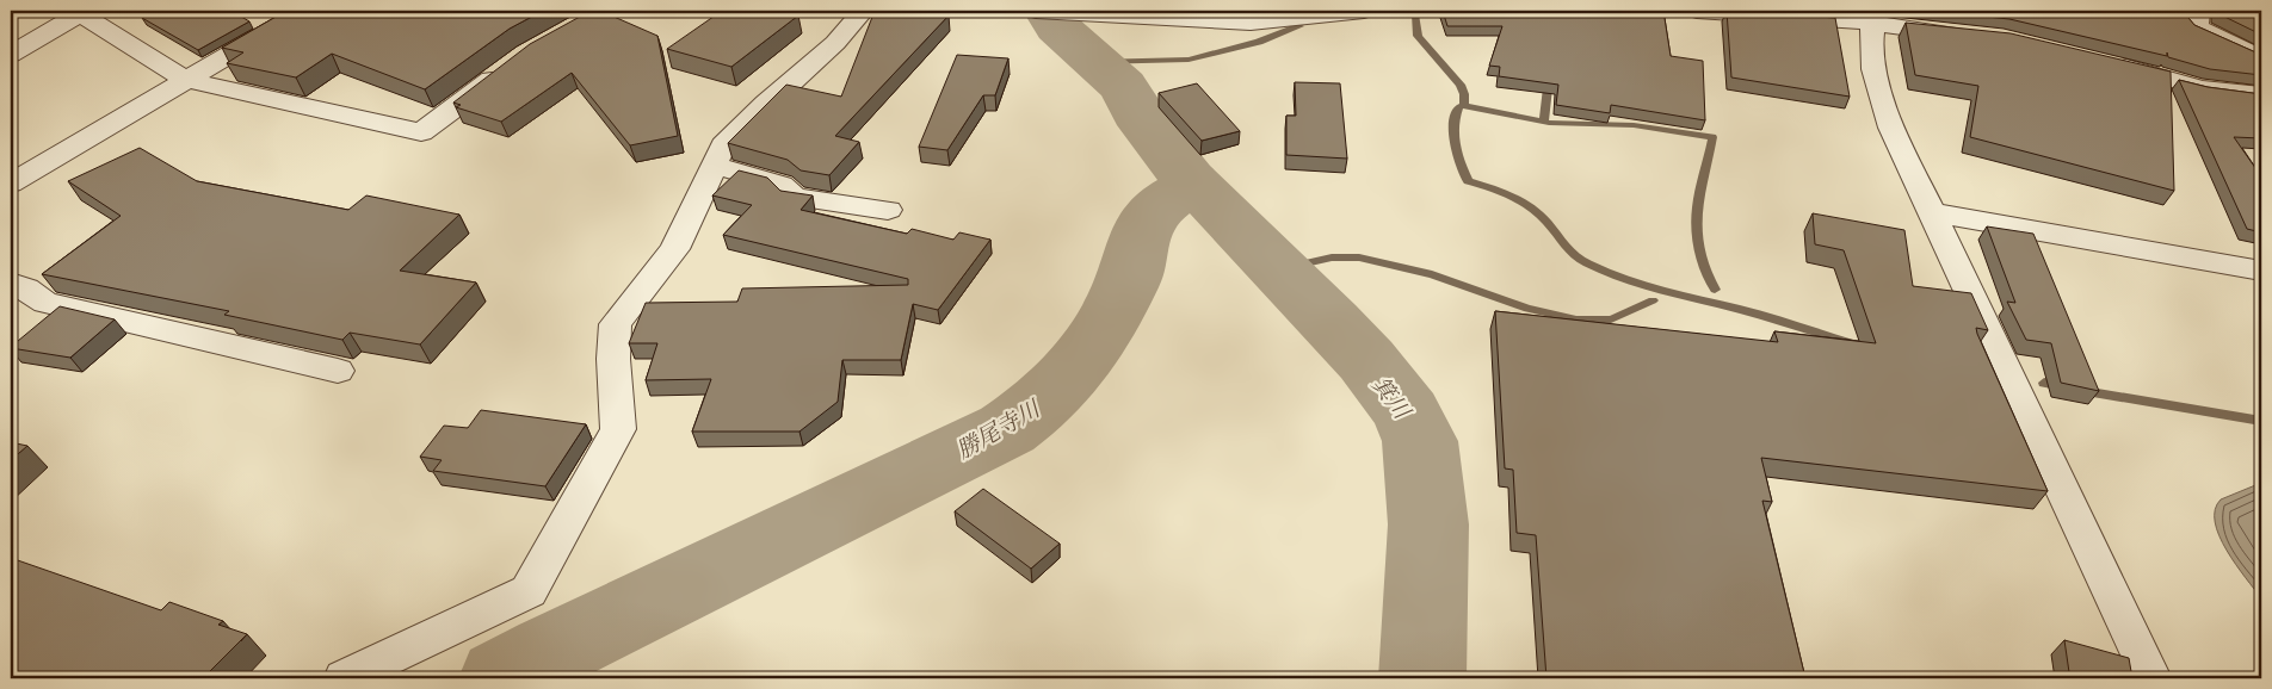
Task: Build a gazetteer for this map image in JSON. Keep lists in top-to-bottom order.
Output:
{
  "water": ["箕川", "勝尾寺川"]
}
